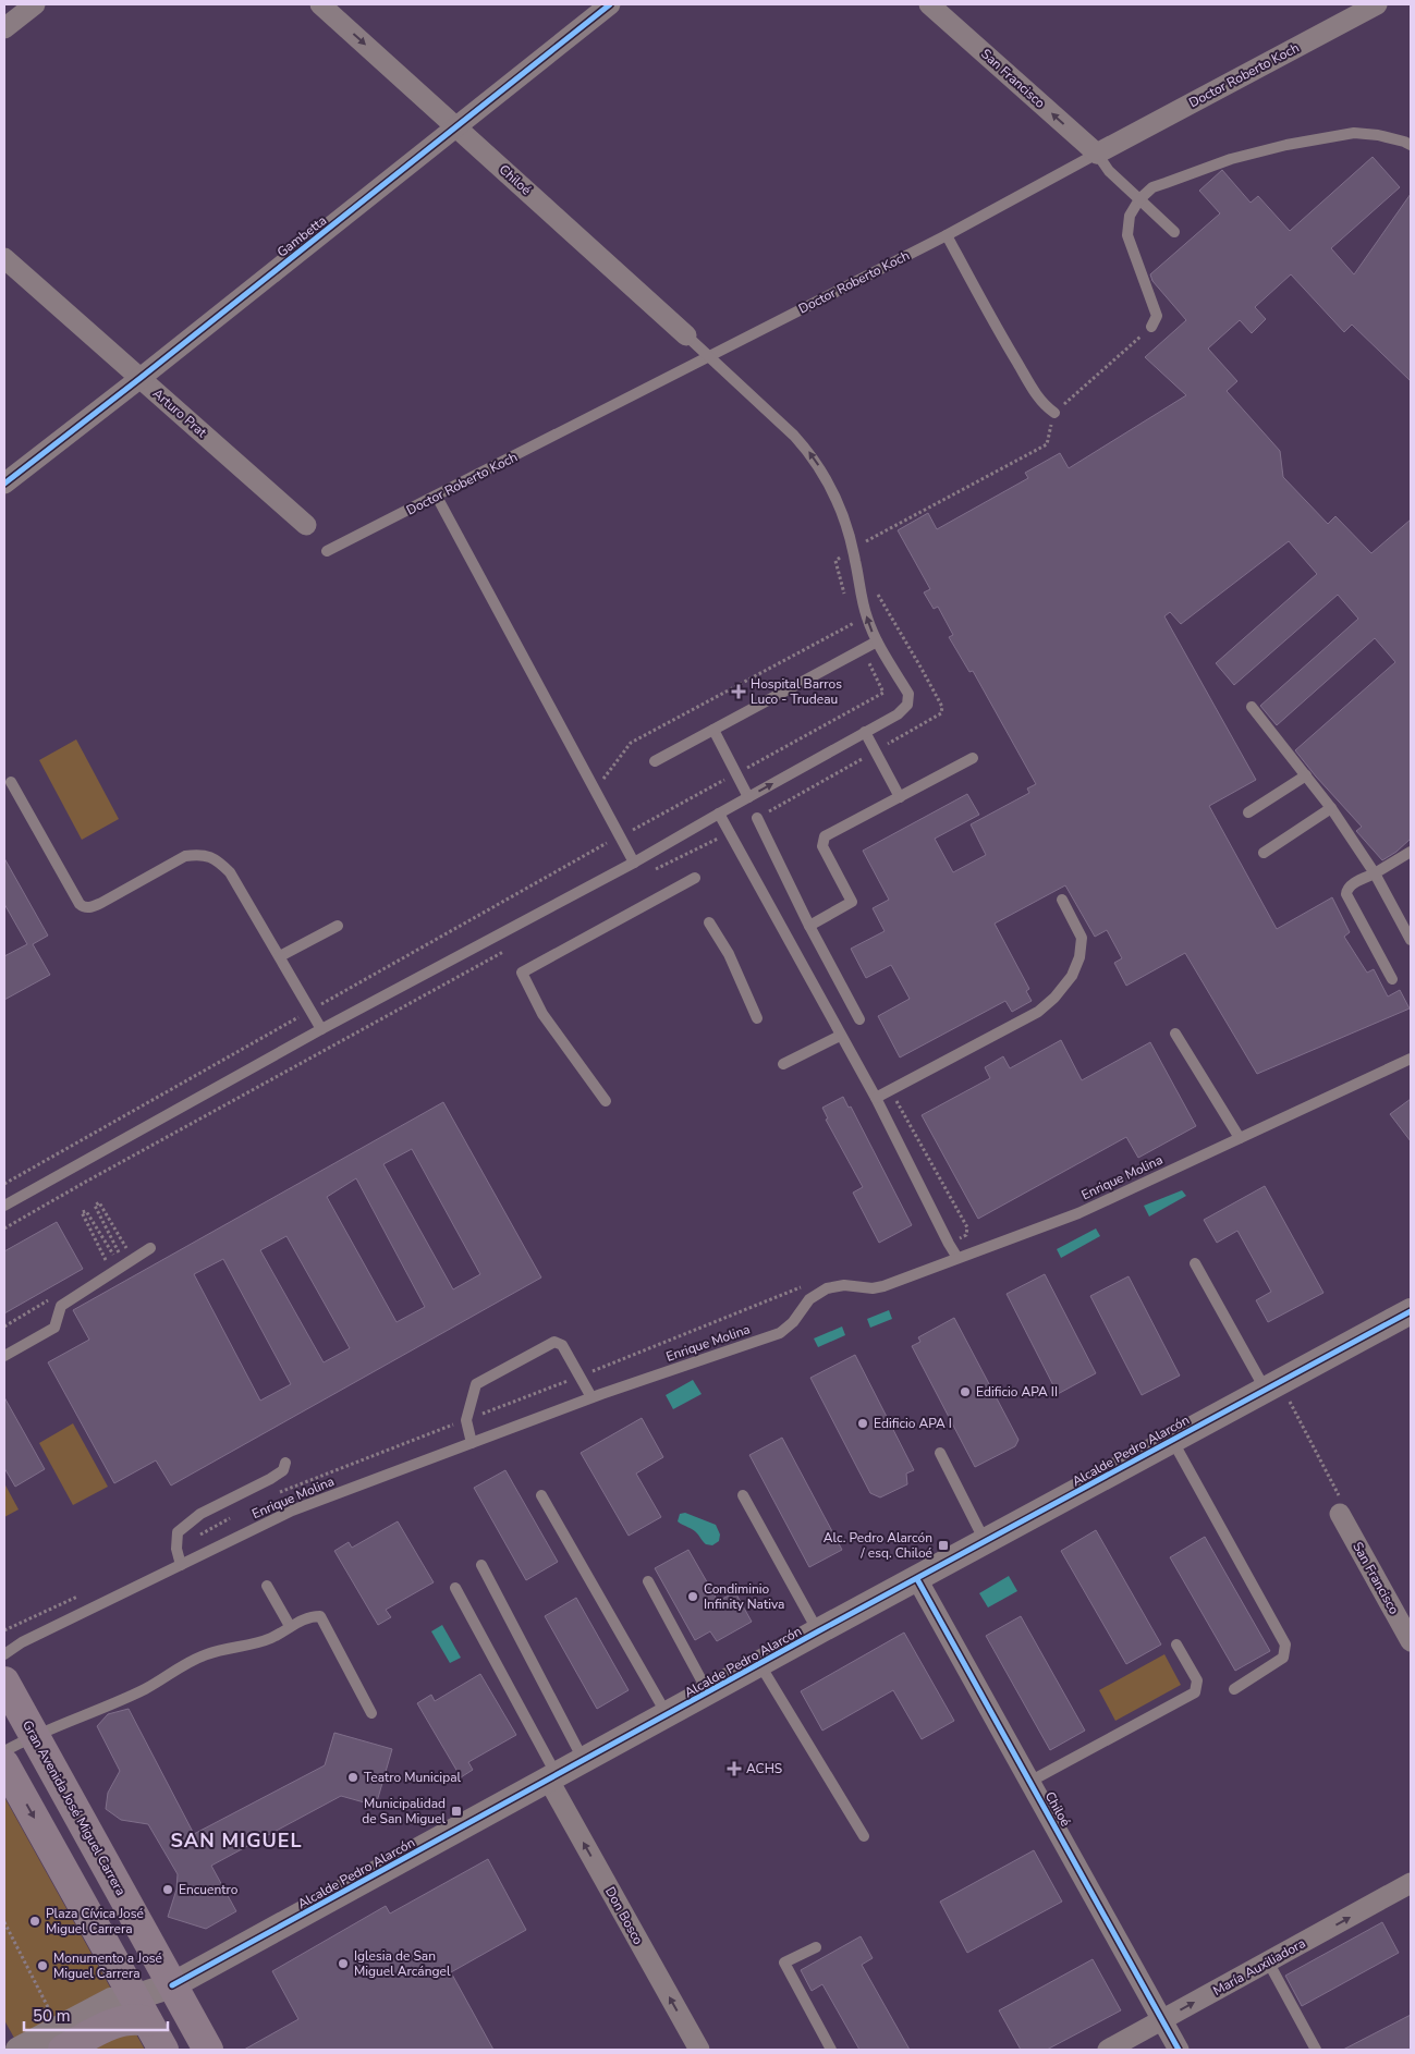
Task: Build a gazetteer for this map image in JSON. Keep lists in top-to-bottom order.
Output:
{
  "streets": {
    "main road": ["Gran Avenida José Miguel Carrera"],
    "street": [
      "Doctor Roberto Koch",
      "San Francisco",
      "Chiloé",
      "Gambetta",
      "Arturo Prat",
      "Alcalde Pedro Alarcón",
      "Don Bosco",
      "María Auxiliadora"
    ],
    "lane": ["Enrique Molina"]
  },
  "crossings": [
    ["Doctor Roberto Koch", "San Francisco"],
    ["Doctor Roberto Koch", "Chiloé"],
    ["Chiloé", "Gambetta"],
    ["Chiloé", "Alcalde Pedro Alarcón"],
    ["Chiloé", "María Auxiliadora"],
    ["Gambetta", "Arturo Prat"],
    ["Alcalde Pedro Alarcón", "Gran Avenida José Miguel Carrera"],
    ["Alcalde Pedro Alarcón", "Don Bosco"]
  ],
  "one_way": ["San Francisco", "Don Bosco", "María Auxiliadora"],
  "districts": ["SAN MIGUEL"],
  "places": {
    "health": ["Hospital Barros Luco - Trudeau", "ACHS"],
    "other": [
      "Edificio APA II",
      "Edificio APA I",
      "Condiminio Infinity Nativa",
      "Teatro Municipal",
      "Encuentro",
      "Plaza Cívica José Miguel Carrera",
      "Iglesia de San Miguel Arcángel",
      "Monumento a José Miguel Carrera"
    ],
    "transit": ["Alc. Pedro Alarcón / esq. Chiloé", "Municipalidad de San Miguel"]
  },
  "scale_bar": "50 m"
}
